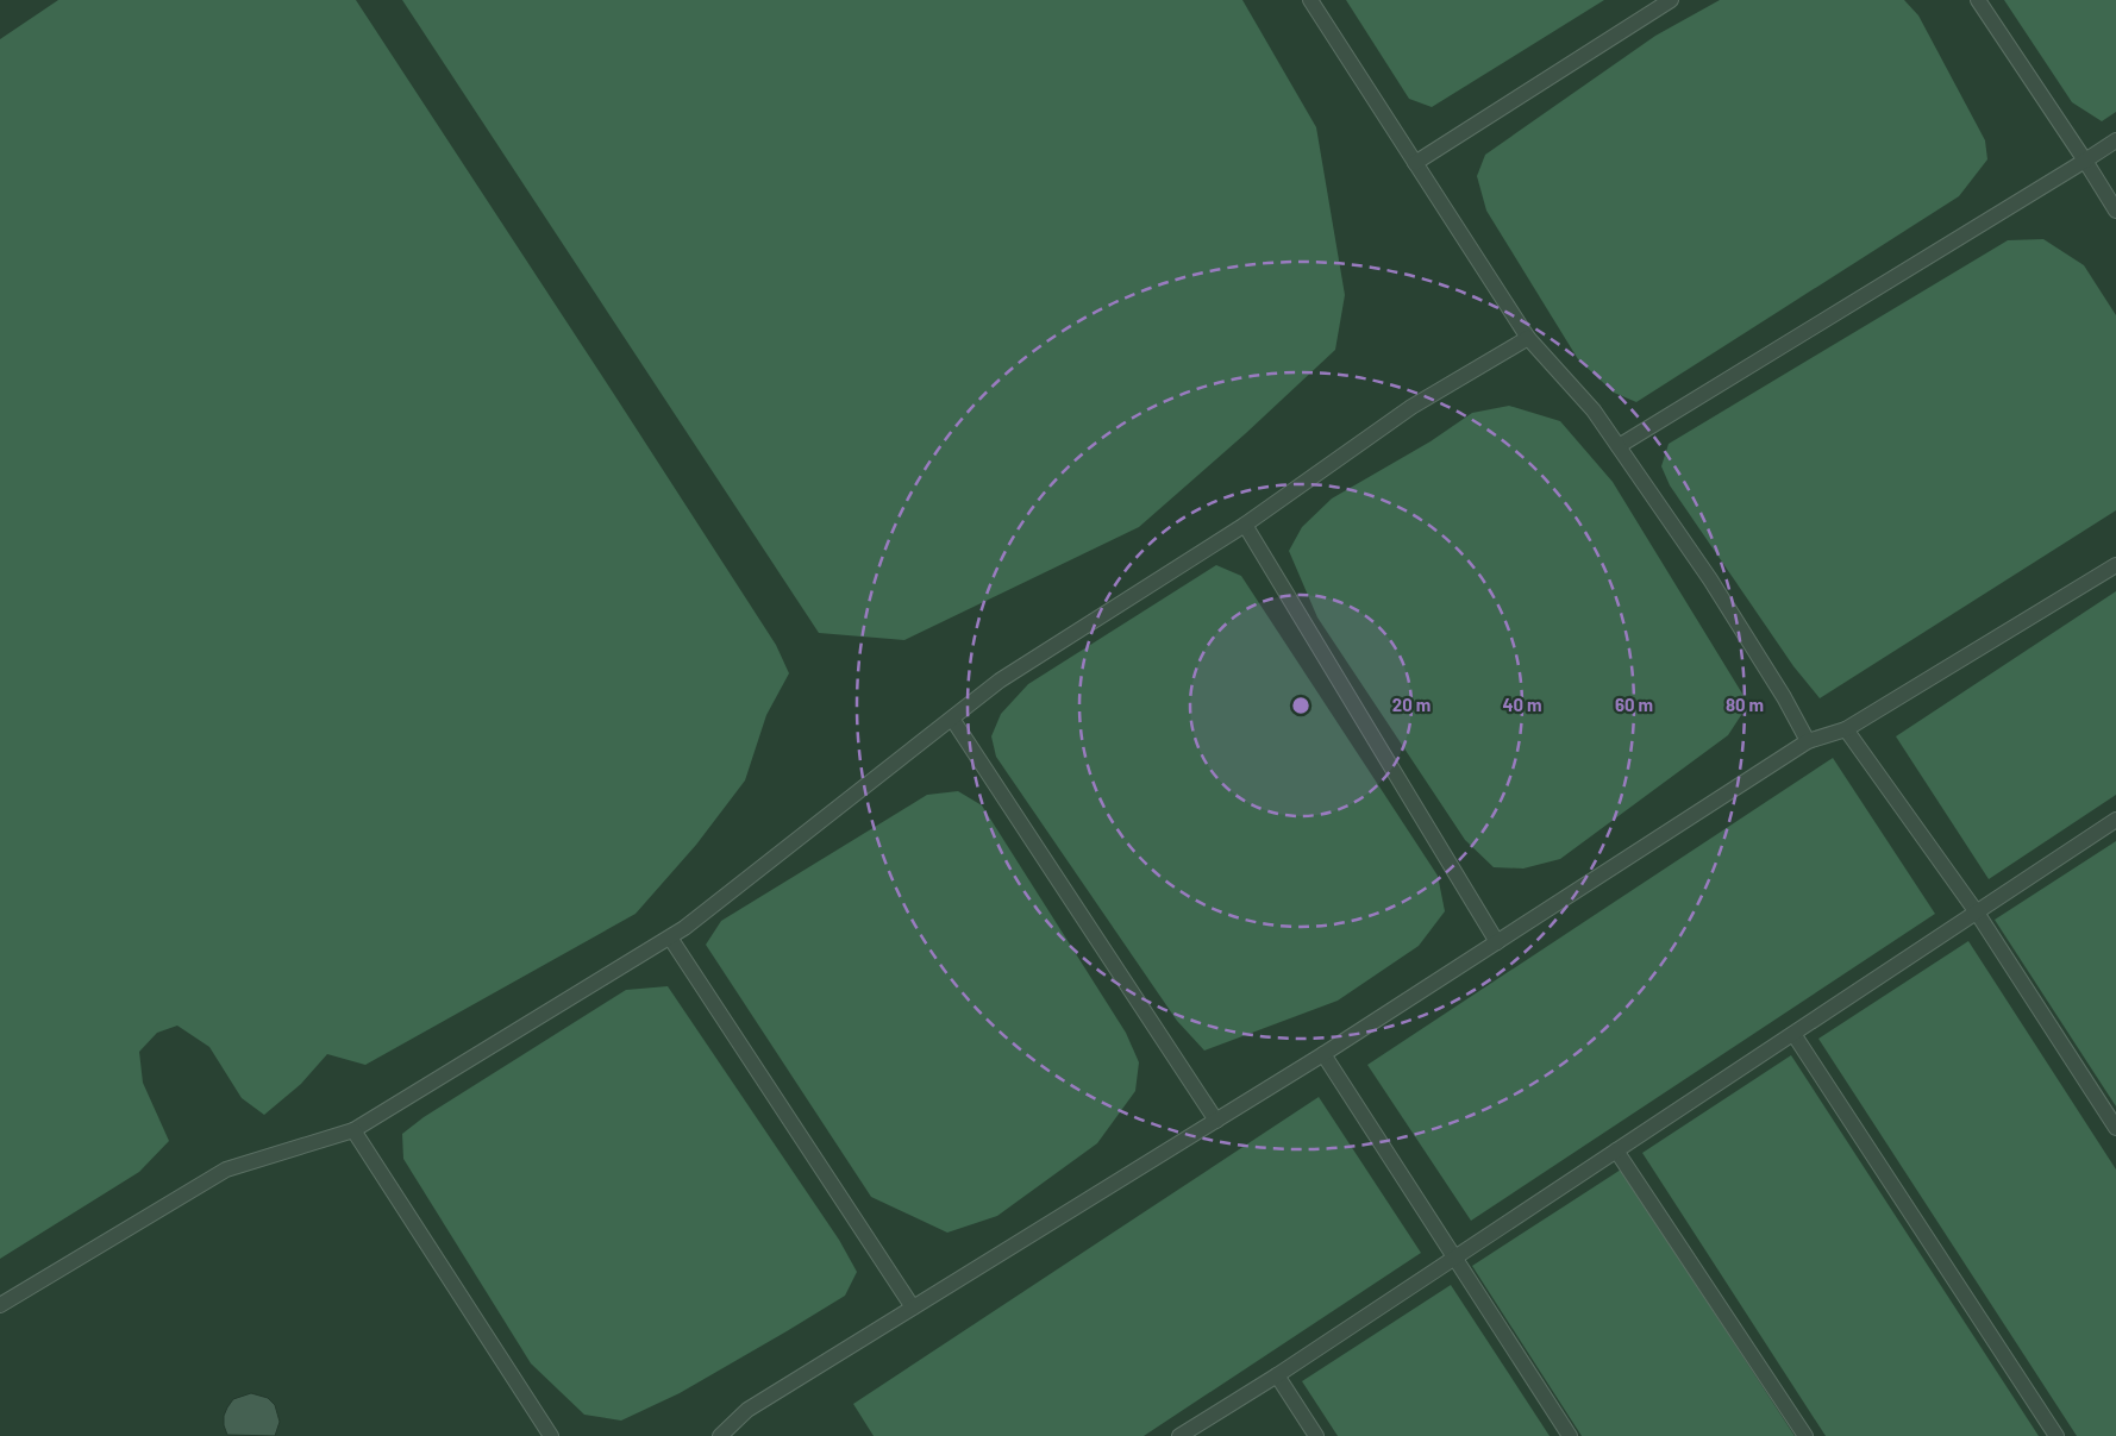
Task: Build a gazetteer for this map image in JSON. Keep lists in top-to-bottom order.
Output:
{
  "rings": [
    "20 m",
    "40 m",
    "60 m",
    "80 m"
  ]
}
